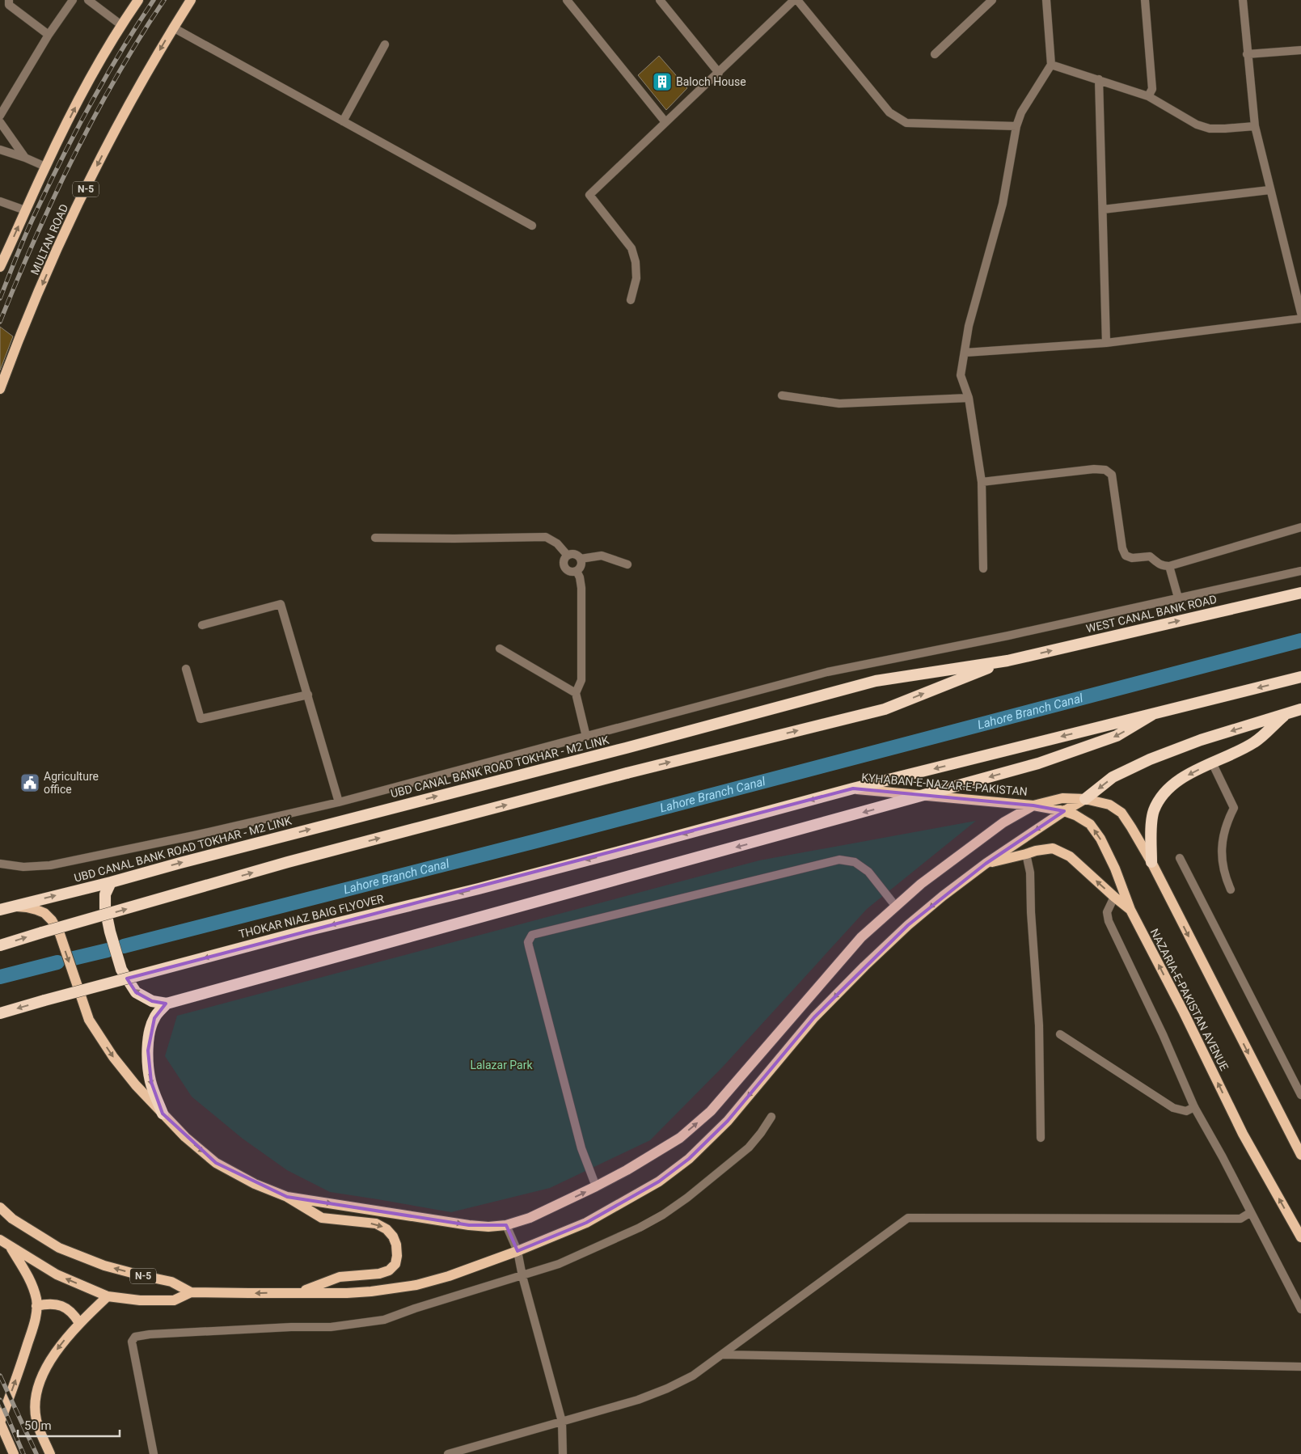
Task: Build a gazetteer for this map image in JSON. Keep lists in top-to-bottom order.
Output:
{
  "streets": {
    "highway": ["WEST CANAL BANK ROAD", "UBD CANAL BANK ROAD TOKHAR - M2 LINK", "THOKAR NIAZ BAIG FLYOVER"],
    "main road": [
      "N-5",
      "MULTAN ROAD",
      "KYHABAN-E-NAZAR-E-PAKISTAN",
      "NAZARIA-E-PAKISTAN AVENUE"
    ]
  },
  "crossings": [
    ["N-5", "UBD CANAL BANK ROAD TOKHAR - M2 LINK"],
    ["WEST CANAL BANK ROAD", "UBD CANAL BANK ROAD TOKHAR - M2 LINK"],
    ["KYHABAN-E-NAZAR-E-PAKISTAN", "THOKAR NIAZ BAIG FLYOVER"],
    ["KYHABAN-E-NAZAR-E-PAKISTAN", "NAZARIA-E-PAKISTAN AVENUE"]
  ],
  "one_way": ["WEST CANAL BANK ROAD"],
  "water": ["Lahore Branch Canal"],
  "parks": ["Lalazar Park"],
  "places": {
    "building": ["Baloch House"],
    "public building": ["Agriculture office"]
  },
  "scale_bar": "50 m"
}
